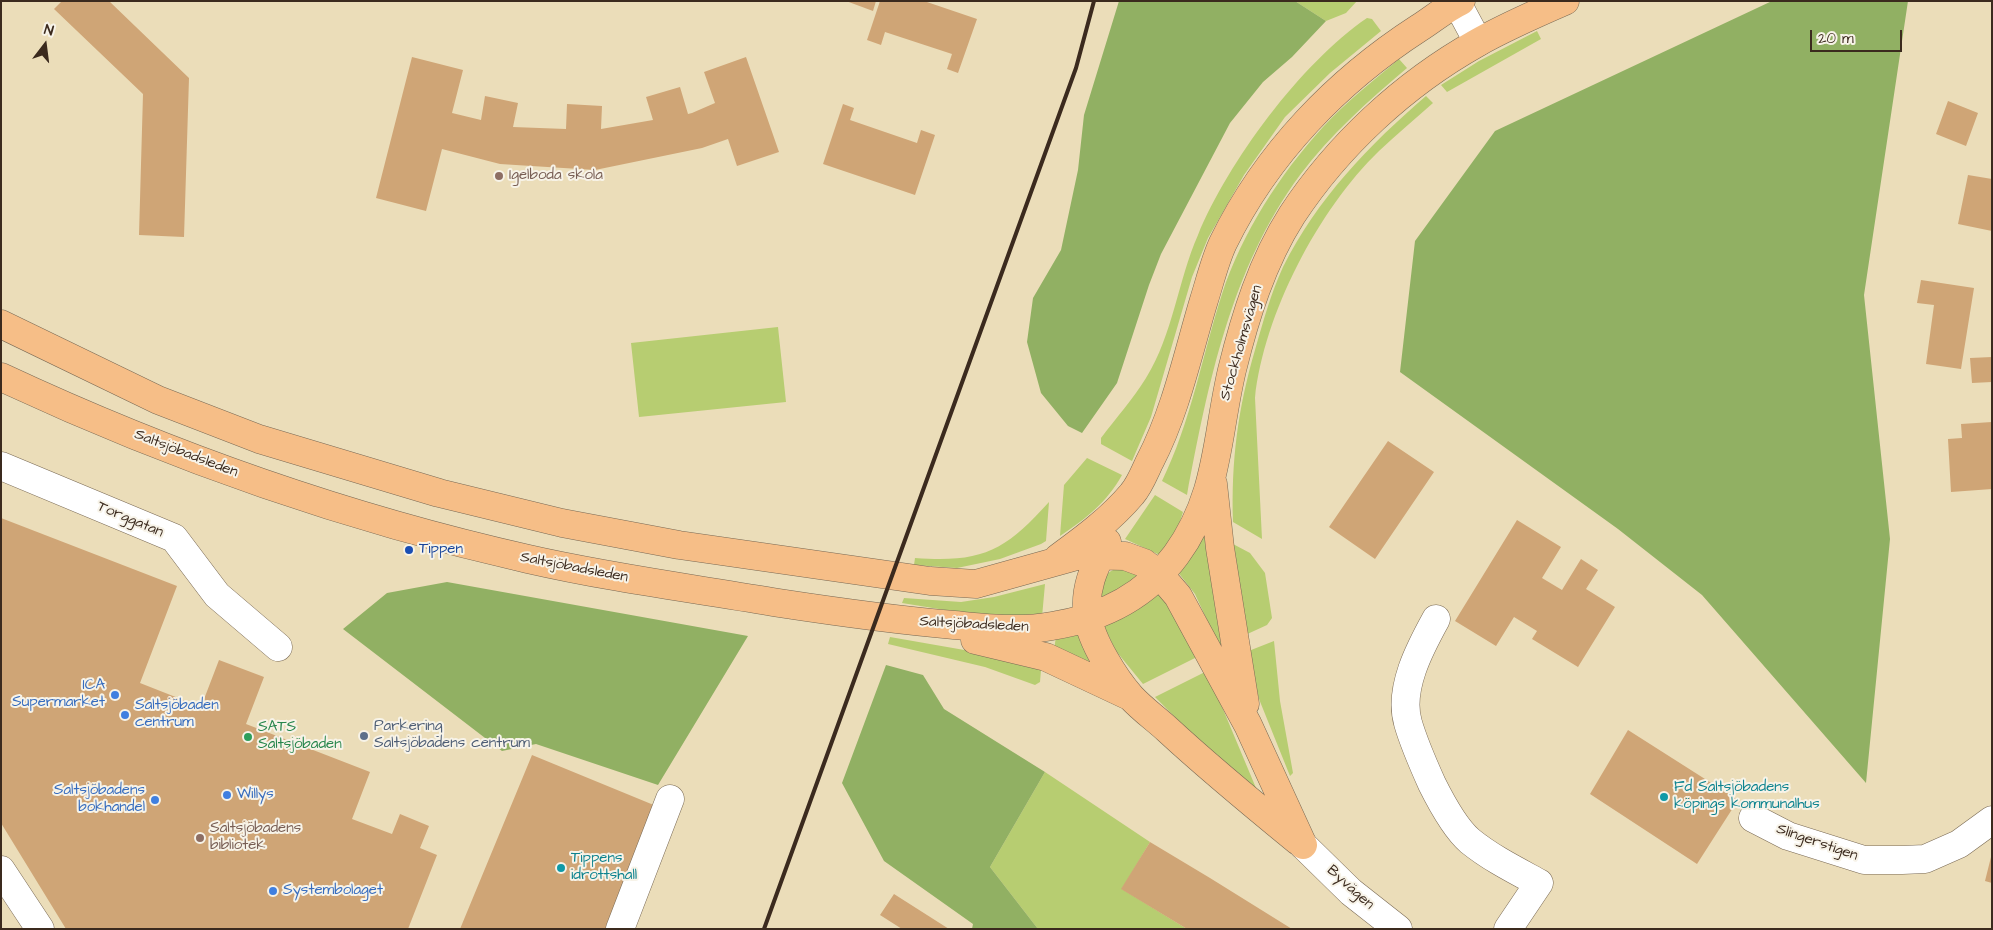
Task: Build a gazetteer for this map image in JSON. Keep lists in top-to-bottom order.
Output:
{
  "streets": {
    "main road": ["Stockholmsvägen", "Saltsjöbadsleden"],
    "street": ["Torggatan", "Slingerstigen", "Byvägen"]
  },
  "crossings": [
    ["Stockholmsvägen", "Saltsjöbadsleden"]
  ],
  "places": [
    "Igelboda skola",
    "Tippen",
    "ICA Supermarket",
    "Saltsjöbaden centrum",
    "Parkering Saltsjöbadens centrum",
    "SATS Saltsjöbaden",
    "Willys",
    "Fd Saltsjöbadens köpings kommunalhus",
    "Saltsjöbadens bokhandel",
    "Saltsjöbadens bibliotek",
    "Tippens idrottshall",
    "Systembolaget"
  ],
  "scale_bar": "20 m",
  "north": "top"
}
